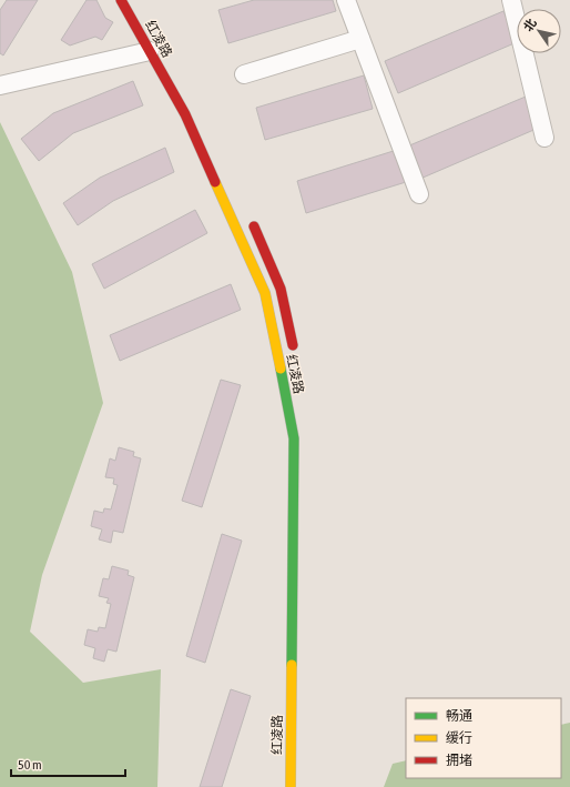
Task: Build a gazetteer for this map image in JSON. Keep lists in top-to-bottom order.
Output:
{
  "streets": {
    "main road": ["红凌路"]
  },
  "legend": ["畅通", "缓行", "拥堵"],
  "scale_bar": "50 m",
  "north": "top left"
}
